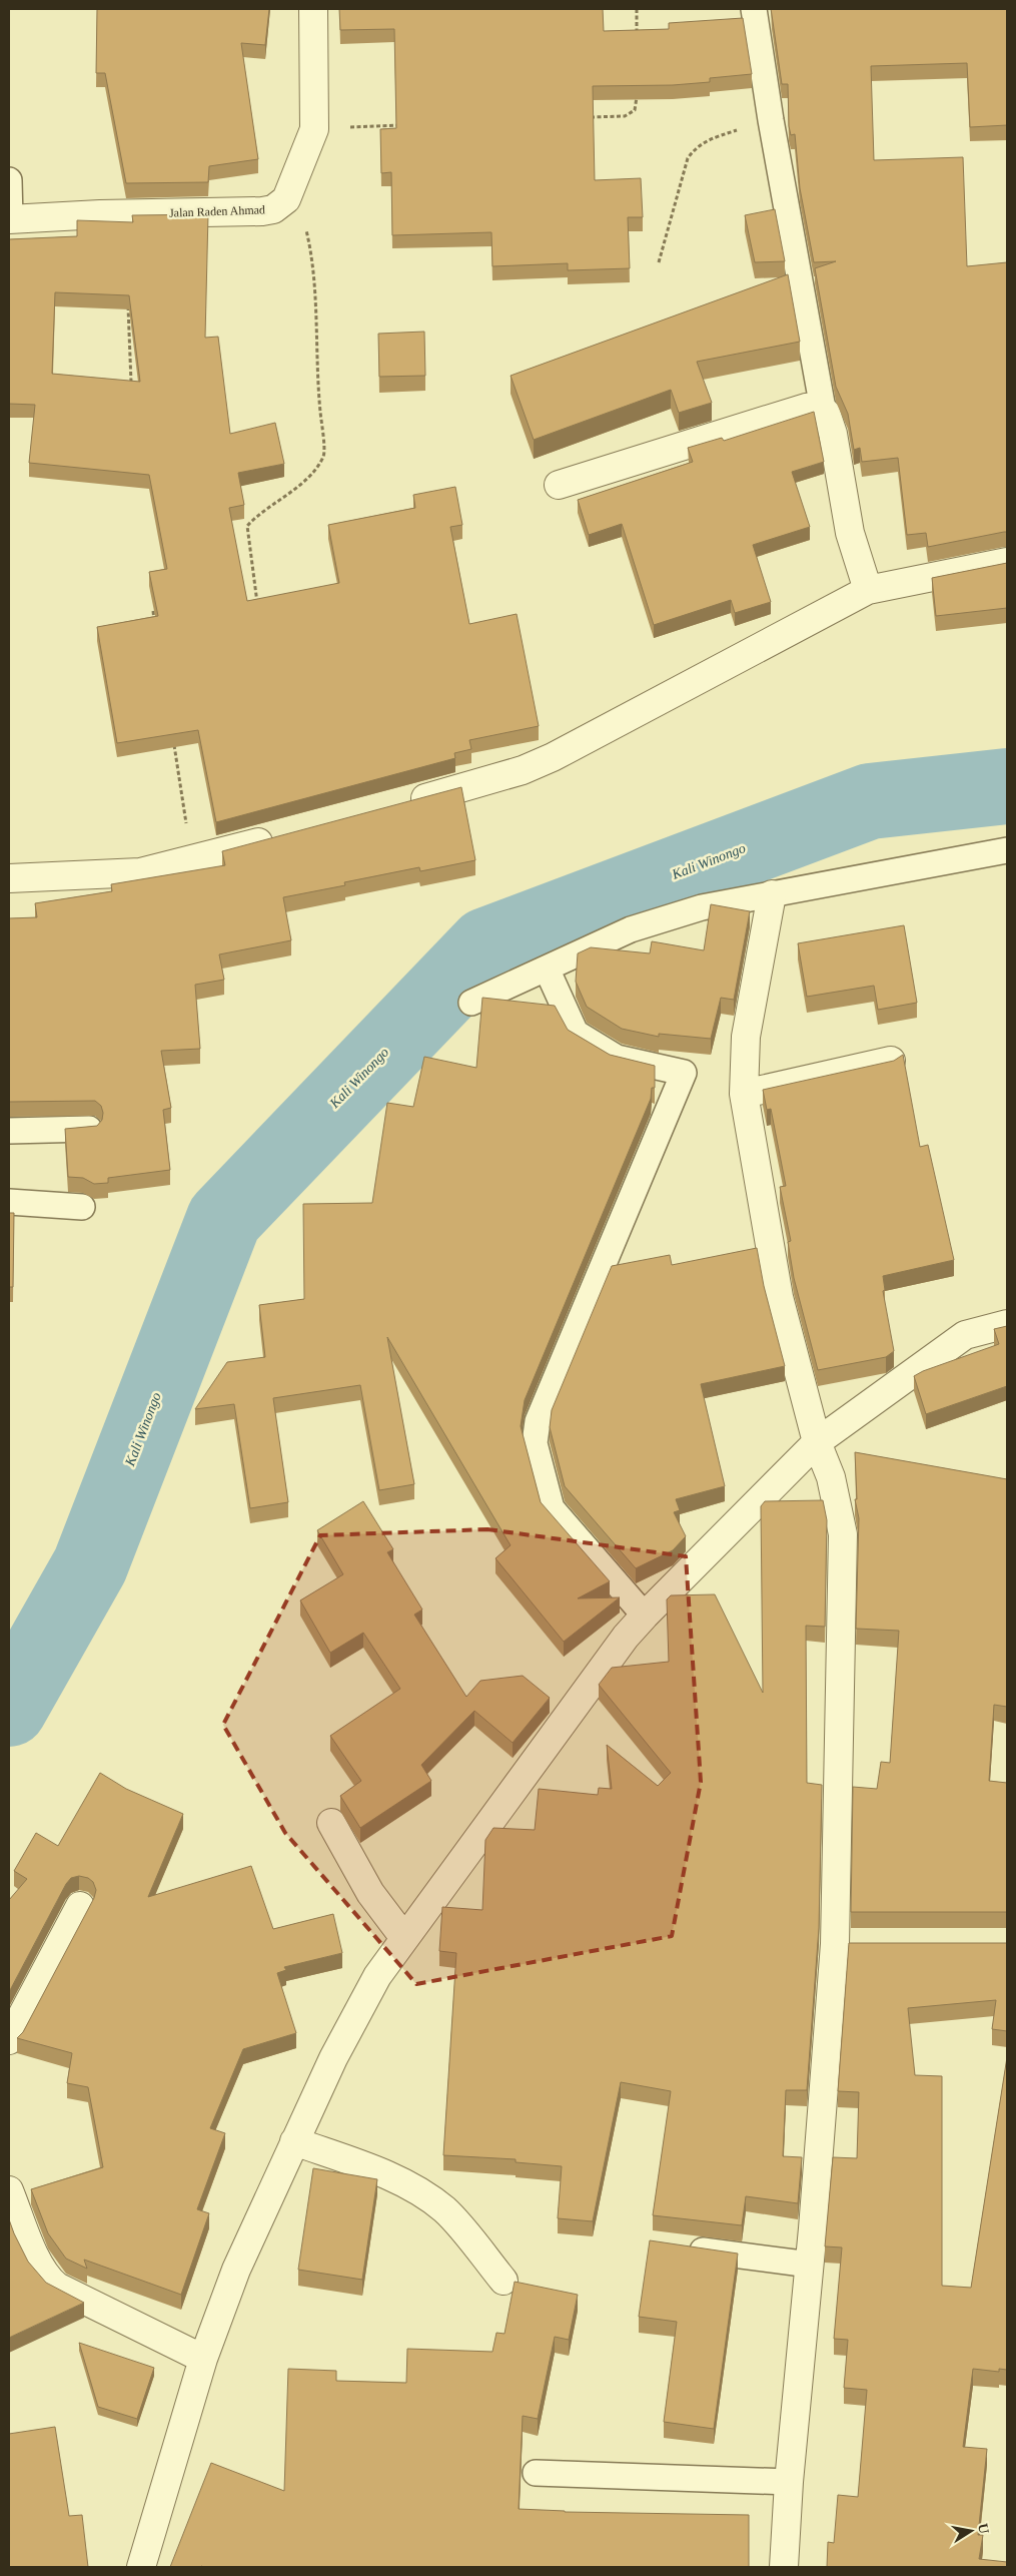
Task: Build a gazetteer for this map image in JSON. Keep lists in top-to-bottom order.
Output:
{
  "streets": {
    "street": ["Jalan Raden Ahmad"]
  },
  "water": ["Kali Winongo"],
  "north": "right"
}
